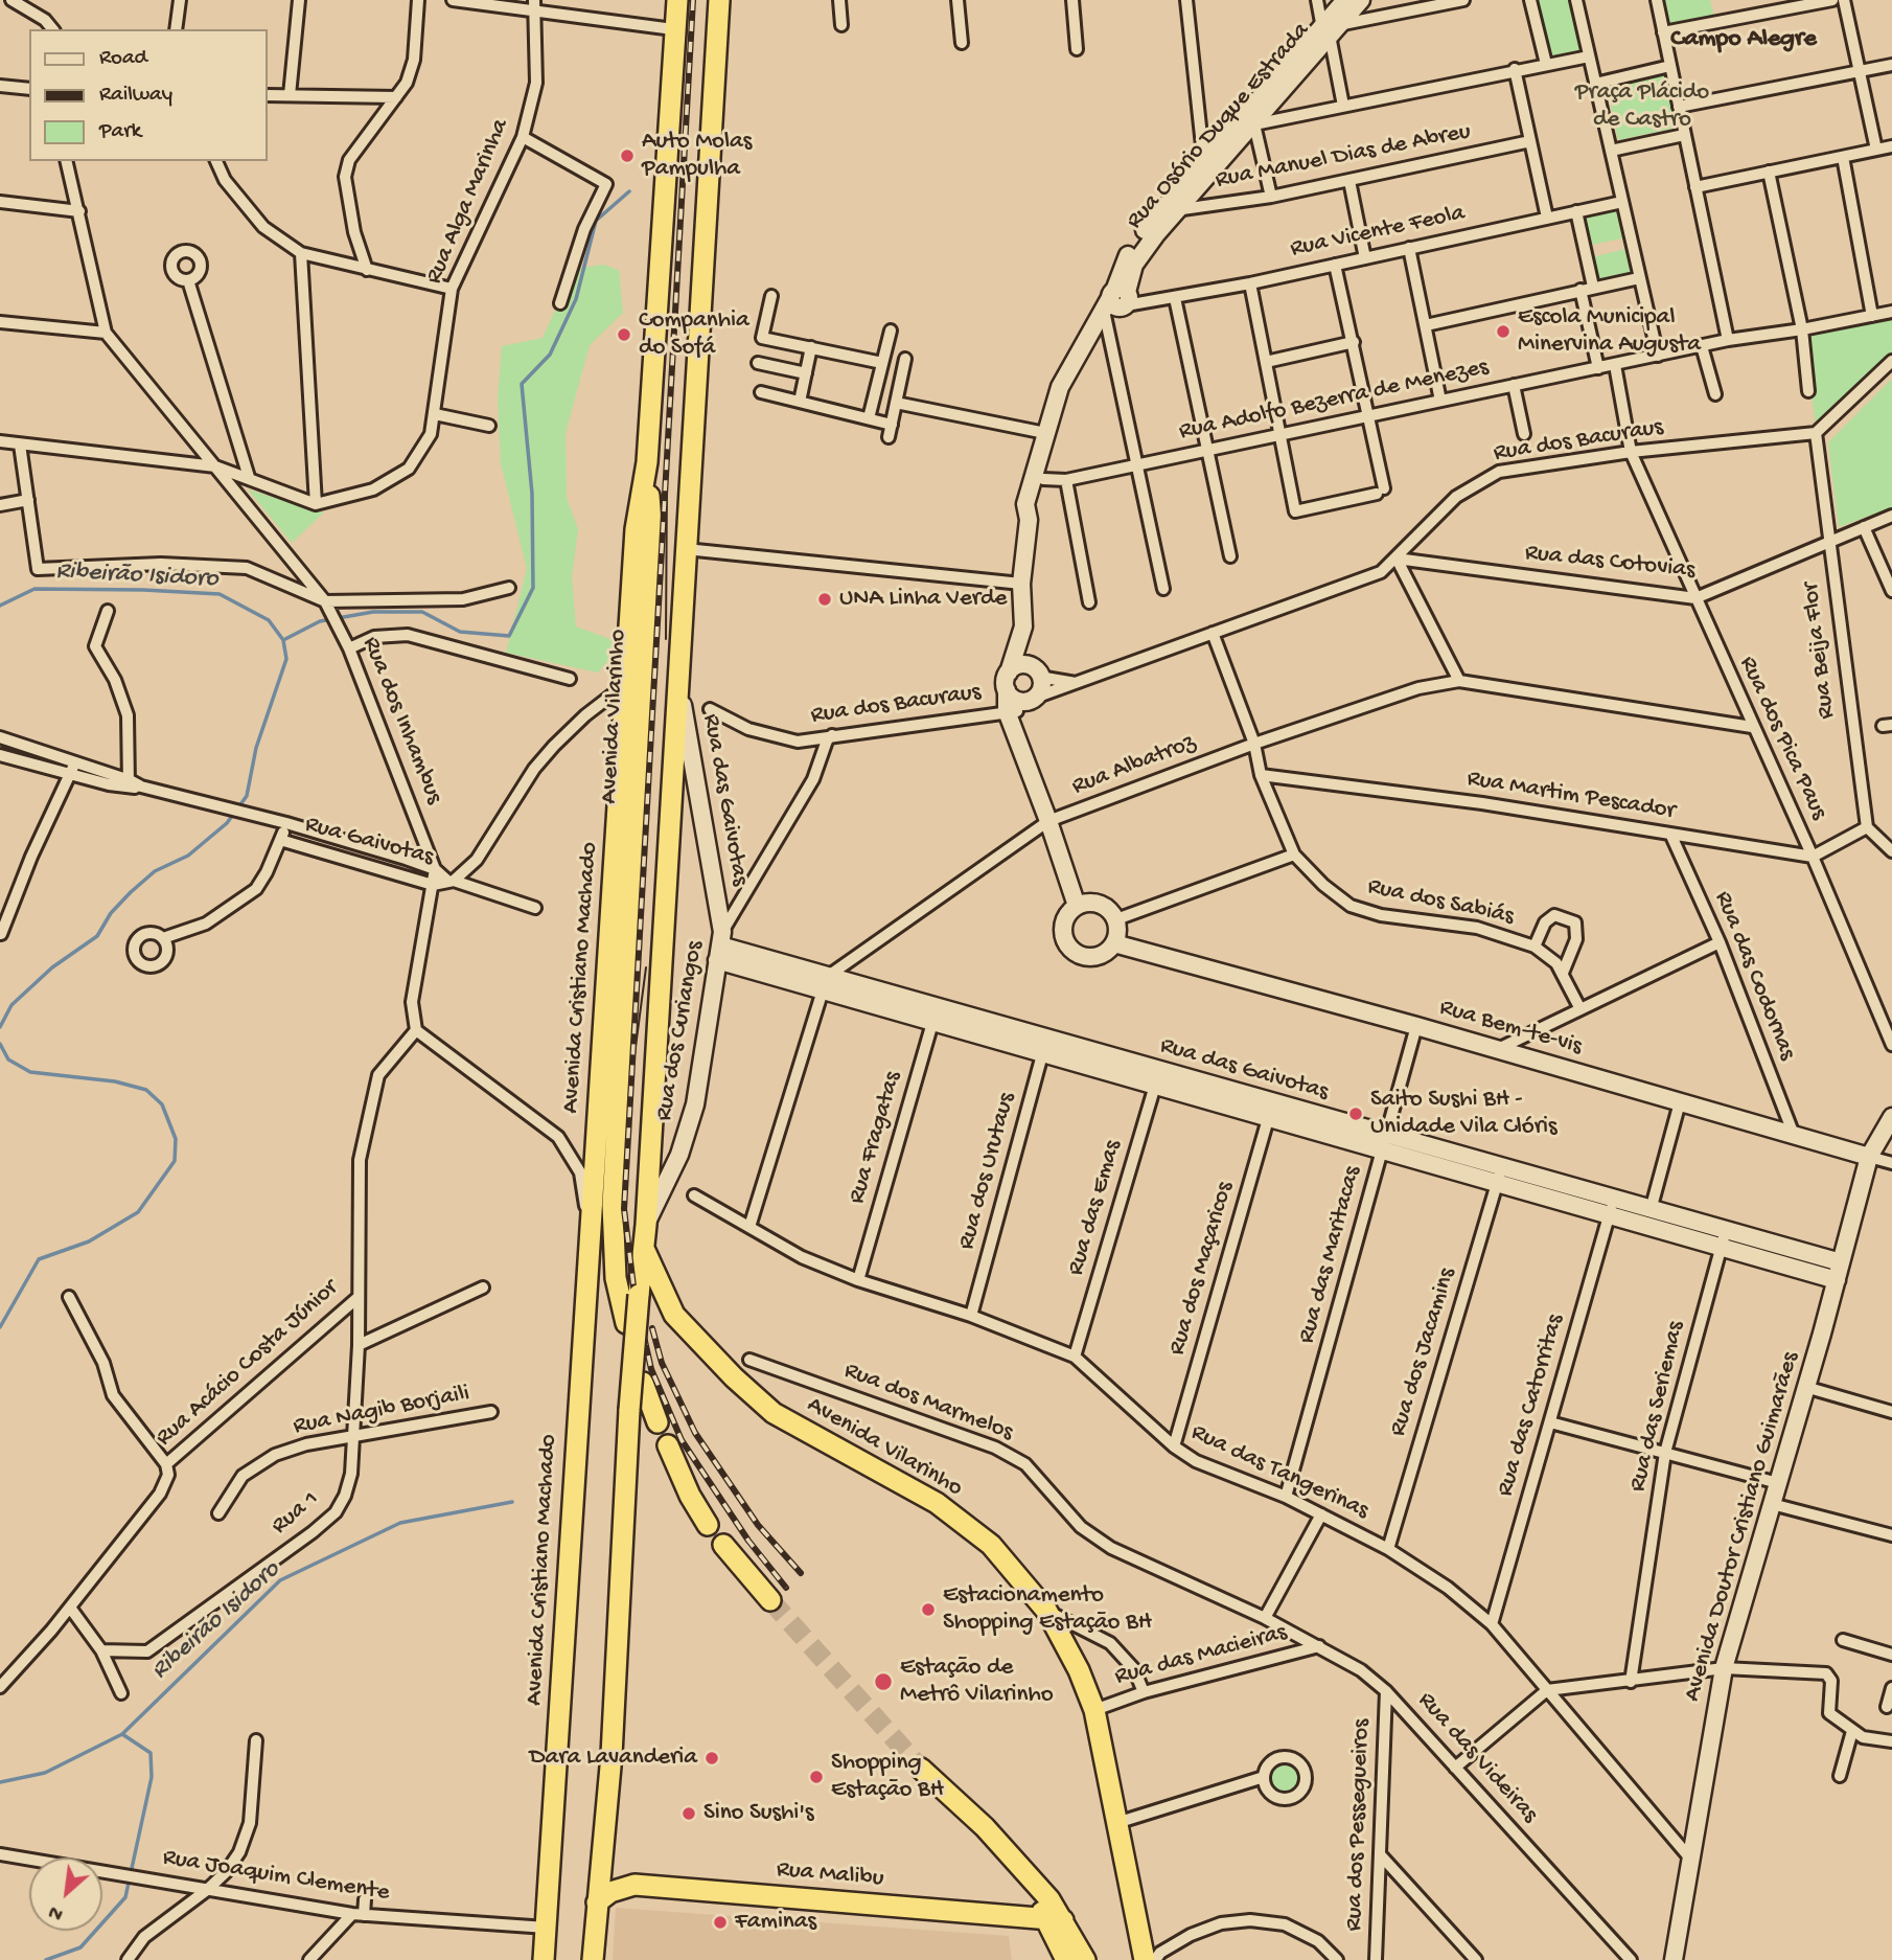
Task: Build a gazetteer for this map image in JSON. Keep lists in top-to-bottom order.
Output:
{
  "streets": {
    "highway": ["Avenida Vilarinho", "Avenida Cristiano Machado", "Rua Malibu"],
    "street": [
      "Rua Osório Duque Estrada",
      "Rua Manuel Dias de Abreu",
      "Rua Alga Marinha",
      "Rua Vicente Feola",
      "Rua Adolfo Bezerra de Menezes",
      "Rua dos Bacuraus",
      "Rua das Cotovias",
      "Rua Beija Flor",
      "Rua dos Inhambus",
      "Rua dos Pica Paus",
      "Rua Albatroz",
      "Rua Martim Pescador",
      "Rua das Gaivotas",
      "Rua Gaivotas",
      "Rua dos Sabiás",
      "Rua das Codornas",
      "Rua Bem-te-vis",
      "Rua dos Curiangos",
      "Rua Fragatas",
      "Rua dos Urutaus",
      "Rua das Emas",
      "Rua das Maritacas",
      "Rua dos Maçaricos",
      "Rua dos Jacamins",
      "Rua Acácio Costa Júnior",
      "Rua dos Marmelos",
      "Rua das Catorritas",
      "Rua das Seriemas",
      "Rua Nagib Borjaili",
      "Rua das Tangerinas",
      "Rua 1",
      "Avenida Doutor Cristiano Guimarães",
      "Rua das Macieiras",
      "Rua das Videiras",
      "Rua dos Pessegueiros",
      "Rua Joaquim Clemente"
    ]
  },
  "crossings": [
    ["Rua Osório Duque Estrada", "Rua Manuel Dias de Abreu"],
    ["Rua Osório Duque Estrada", "Rua Vicente Feola"],
    ["Rua Osório Duque Estrada", "Rua Adolfo Bezerra de Menezes"],
    ["Rua Adolfo Bezerra de Menezes", "Rua dos Pica Paus"],
    ["Rua dos Bacuraus", "Rua das Cotovias"],
    ["Rua dos Bacuraus", "Rua Beija Flor"],
    ["Rua dos Bacuraus", "Rua dos Pica Paus"],
    ["Rua dos Bacuraus", "Rua dos Sabiás"],
    ["Rua dos Bacuraus", "Rua dos Curiangos"],
    ["Rua das Cotovias", "Rua Beija Flor"],
    ["Rua das Cotovias", "Rua dos Pica Paus"],
    ["Avenida Vilarinho", "Avenida Cristiano Machado"],
    ["Avenida Vilarinho", "Rua das Macieiras"],
    ["Rua dos Inhambus", "Rua Gaivotas"],
    ["Rua dos Inhambus", "Rua Acácio Costa Júnior"],
    ["Rua dos Pica Paus", "Rua Albatroz"],
    ["Rua dos Pica Paus", "Rua Martim Pescador"],
    ["Rua Albatroz", "Rua das Gaivotas"],
    ["Rua Albatroz", "Rua dos Sabiás"],
    ["Rua Martim Pescador", "Rua dos Sabiás"],
    ["Rua Martim Pescador", "Rua das Codornas"],
    ["Rua das Gaivotas", "Rua dos Curiangos"],
    ["Rua das Gaivotas", "Rua Fragatas"],
    ["Rua das Gaivotas", "Rua dos Urutaus"],
    ["Rua das Gaivotas", "Rua das Emas"],
    ["Rua das Gaivotas", "Rua das Maritacas"],
    ["Rua das Gaivotas", "Rua dos Maçaricos"],
    ["Rua das Gaivotas", "Rua dos Jacamins"],
    ["Rua das Gaivotas", "Rua das Catorritas"],
    ["Rua das Gaivotas", "Rua das Seriemas"],
    ["Rua das Gaivotas", "Avenida Doutor Cristiano Guimarães"],
    ["Rua das Codornas", "Rua Bem-te-vis"],
    ["Avenida Cristiano Machado", "Rua Joaquim Clemente"],
    ["Rua Bem-te-vis", "Rua das Maritacas"],
    ["Rua Bem-te-vis", "Avenida Doutor Cristiano Guimarães"],
    ["Rua Fragatas", "Rua das Tangerinas"],
    ["Rua dos Urutaus", "Rua das Tangerinas"],
    ["Rua das Emas", "Rua das Tangerinas"],
    ["Rua das Maritacas", "Rua das Tangerinas"],
    ["Rua dos Maçaricos", "Rua das Tangerinas"],
    ["Rua dos Jacamins", "Rua das Tangerinas"],
    ["Rua Acácio Costa Júnior", "Rua 1"],
    ["Rua dos Marmelos", "Rua das Videiras"],
    ["Rua das Catorritas", "Rua das Tangerinas"],
    ["Rua Nagib Borjaili", "Rua 1"],
    ["Rua das Tangerinas", "Avenida Doutor Cristiano Guimarães"],
    ["Rua das Macieiras", "Rua das Videiras"],
    ["Rua das Videiras", "Rua dos Pessegueiros"]
  ],
  "districts": ["Campo Alegre"],
  "water": ["Ribeirão Isidoro"],
  "parks": ["Praça Plácido de Castro"],
  "places": [
    "Auto Molas Pampulha",
    "Escola Municipal Minervina Augusta",
    "Companhia do Sofá",
    "UNA Linha Verde",
    "Saito Sushi BH - Unidade Vila Clóris",
    "Estacionamento Shopping Estação BH",
    "Estação de Metrô Vilarinho",
    "Dara Lavanderia",
    "Shopping Estação BH",
    "Sino Sushi's",
    "Faminas"
  ],
  "legend": ["Road", "Railway", "Park"],
  "north": "bottom left"
}
